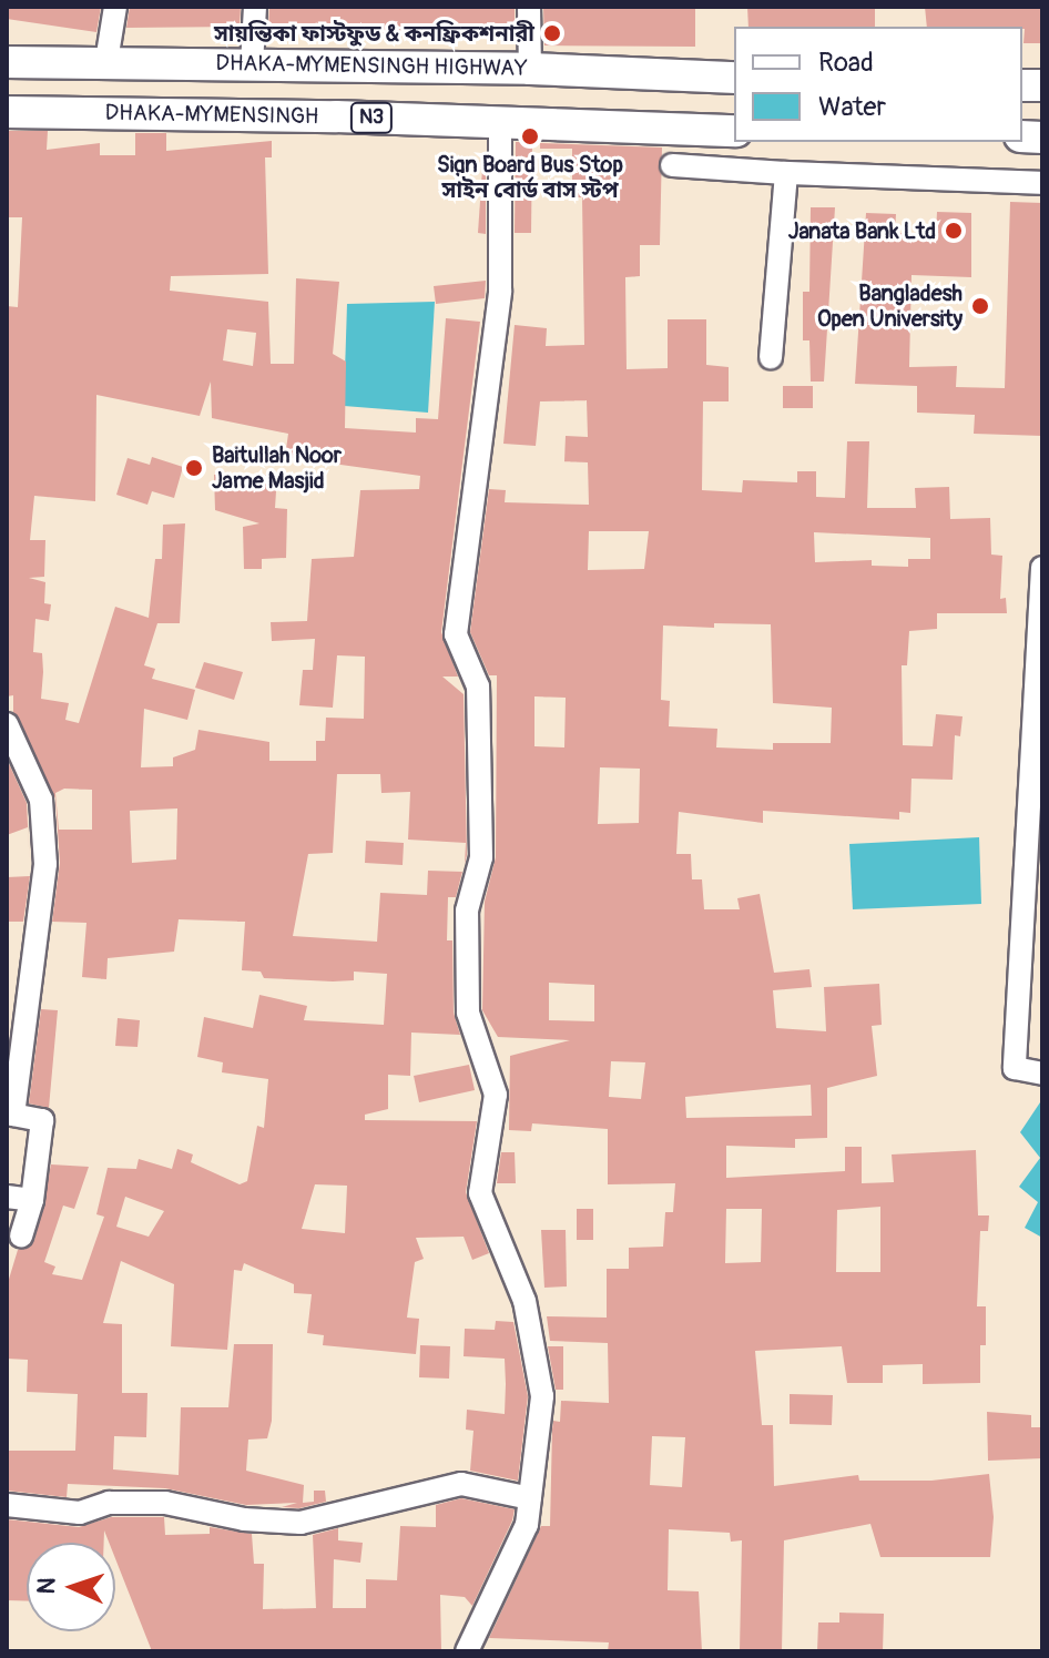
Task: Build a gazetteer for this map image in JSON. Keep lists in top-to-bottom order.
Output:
{
  "streets": {
    "highway": ["DHAKA-MYMENSINGH HIGHWAY", "DHAKA-MYMENSINGH", "N3"]
  },
  "places": [
    "সায়ন্তিকা ফাস্টফুড & কনফ্রিকশনারী",
    "Sign Board Bus Stop সাইন বোর্ড বাস স্টপ",
    "Janata Bank Ltd",
    "Bangladesh Open University",
    "Baitullah Noor Jame Masjid"
  ],
  "legend": ["Road", "Water"],
  "north": "left"
}
